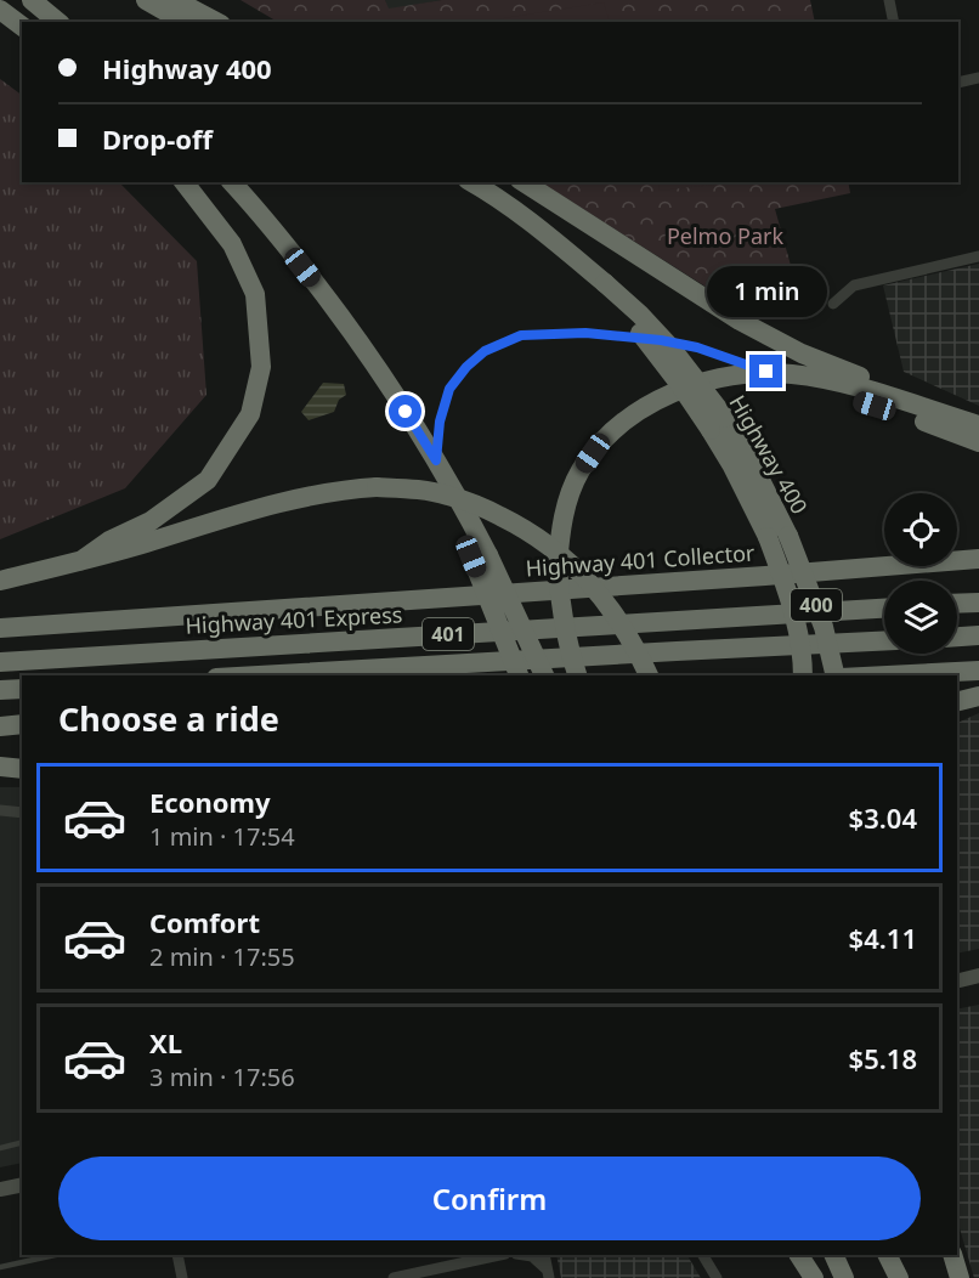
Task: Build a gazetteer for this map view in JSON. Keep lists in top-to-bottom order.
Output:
{
  "streets": {
    "highway": [
      "Highway 400",
      "Highway 401 Collector",
      "400",
      "Highway 401 Express",
      "401"
    ]
  },
  "parks": ["Pelmo Park"],
  "page": {
    "banner": ["Highway 400", "Drop-off"],
    "bubble": "1 min",
    "heading": "Choose a ride",
    "list": [
      {
        "name": "Economy",
        "note": "1 min · 17:54",
        "value": "$3.04"
      },
      {
        "name": "Comfort",
        "note": "2 min · 17:55",
        "value": "$4.11"
      },
      {
        "name": "XL",
        "note": "3 min · 17:56",
        "value": "$5.18"
      }
    ],
    "buttons": "Confirm"
  }
}
